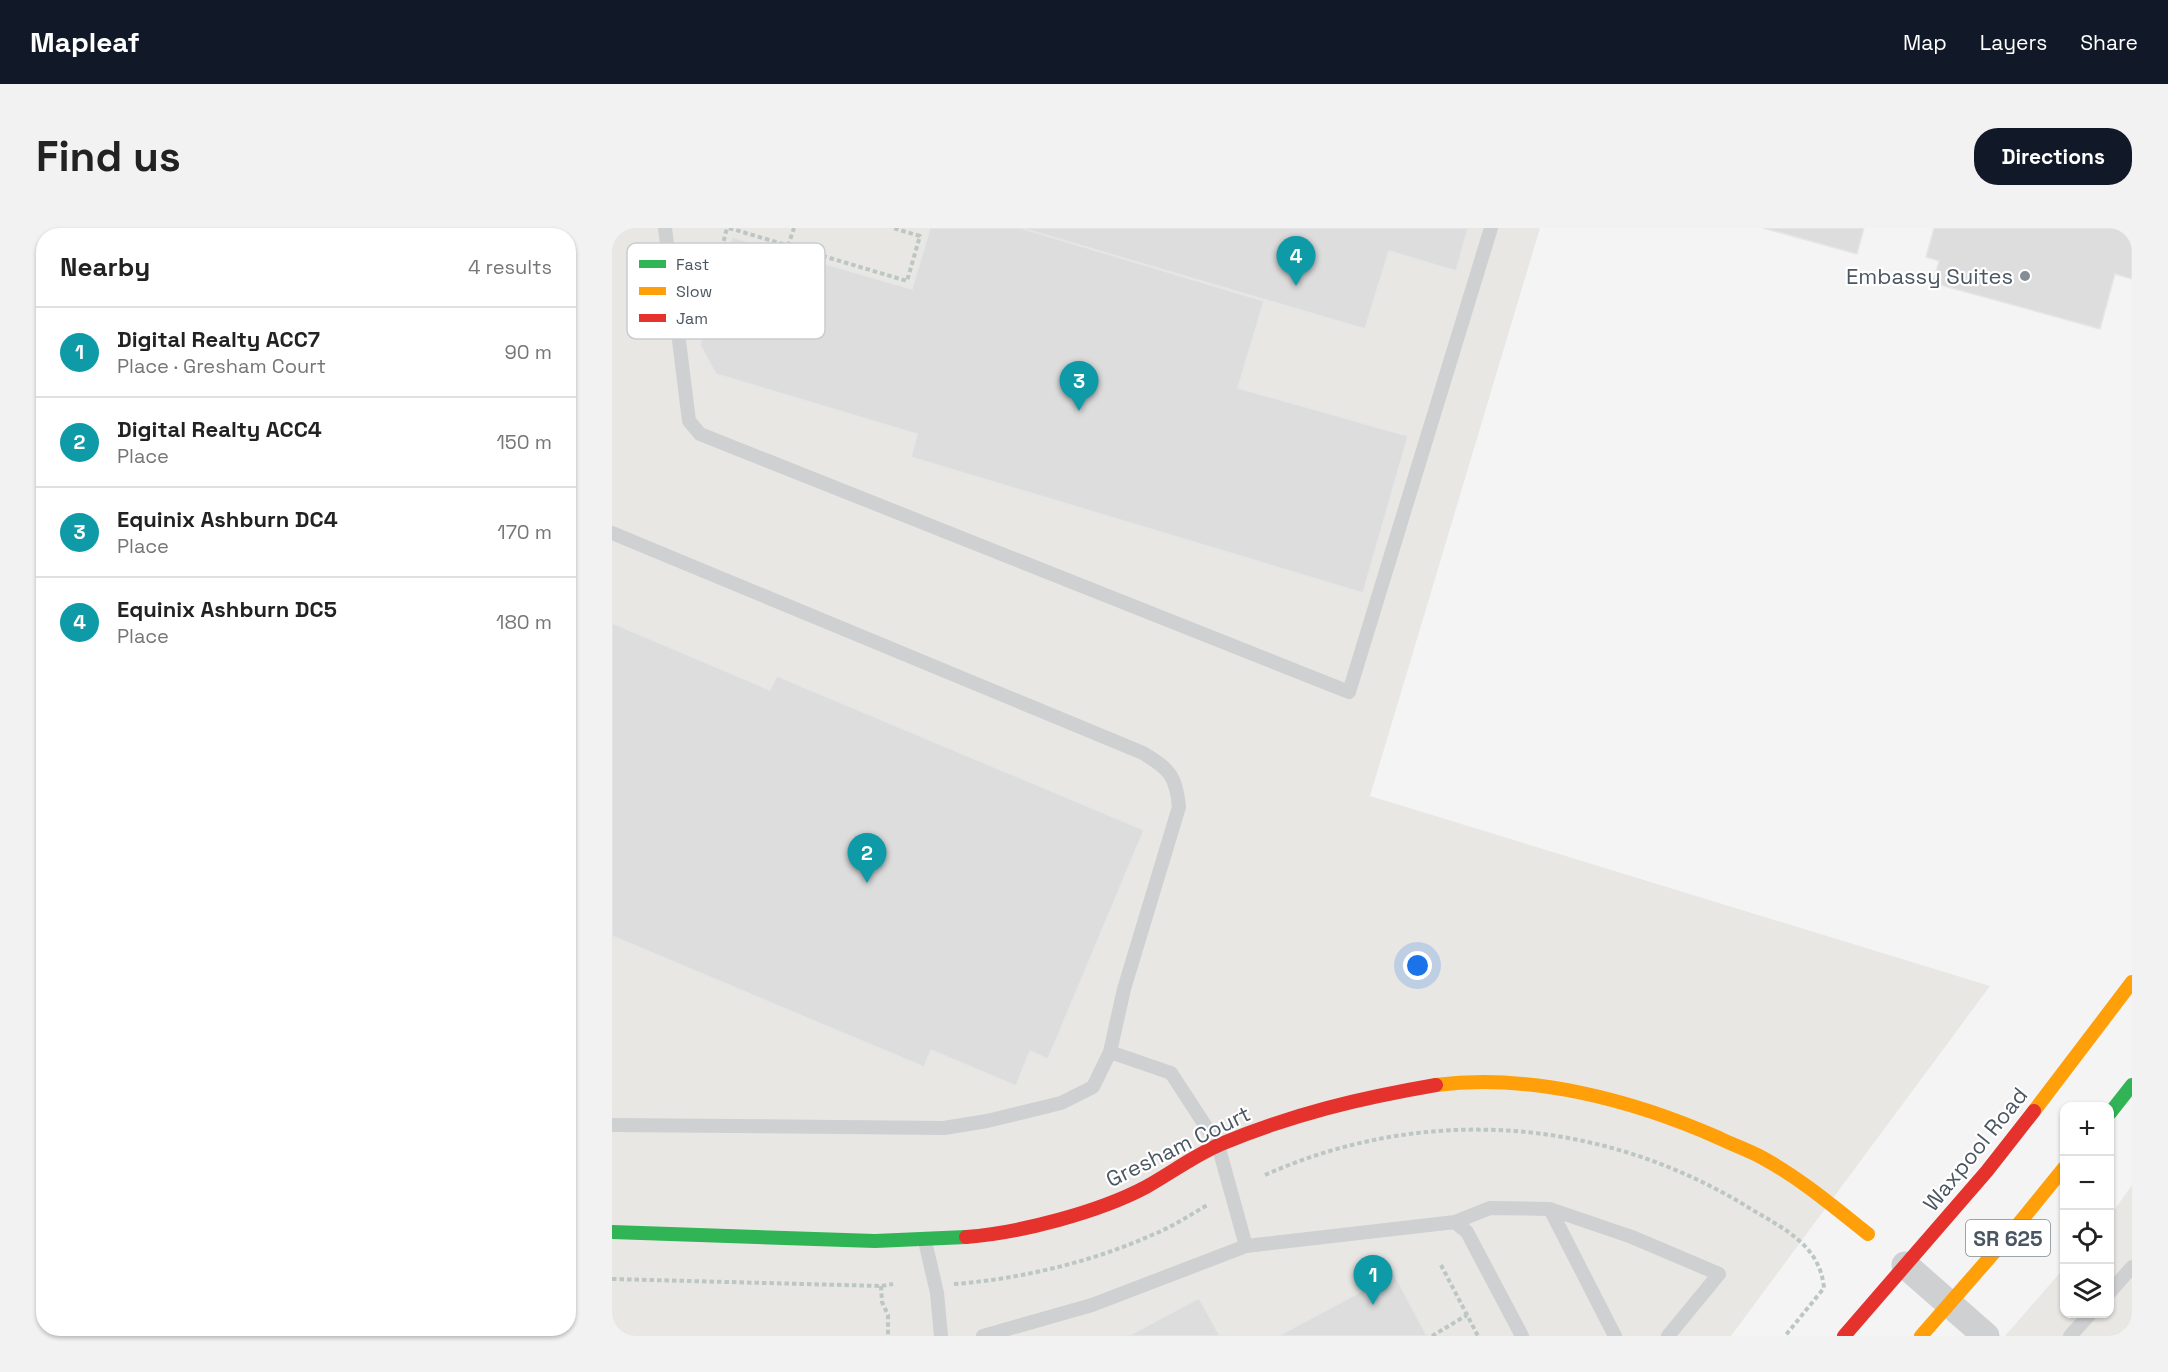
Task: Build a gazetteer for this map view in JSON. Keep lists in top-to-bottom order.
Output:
{
  "streets": {
    "street": ["Gresham Court", "Waxpool Road", "SR 625"]
  },
  "places": ["Embassy Suites"],
  "legend": ["Fast", "Slow", "Jam"],
  "page": {
    "header": "Mapleaf",
    "nav": ["Map", "Layers", "Share"],
    "buttons": "Directions",
    "title": "Find us",
    "heading": ["Nearby", "4 results"],
    "pins": [
      "4",
      "3",
      "2",
      "1"
    ],
    "list": [
      {
        "mark": "1",
        "name": "Digital Realty ACC7",
        "note": "Place · Gresham Court",
        "value": "90 m"
      },
      {
        "mark": "2",
        "name": "Digital Realty ACC4",
        "note": "Place",
        "value": "150 m"
      },
      {
        "mark": "3",
        "name": "Equinix Ashburn DC4",
        "note": "Place",
        "value": "170 m"
      },
      {
        "mark": "4",
        "name": "Equinix Ashburn DC5",
        "note": "Place",
        "value": "180 m"
      }
    ],
    "map_buttons": ["+", "−"]
  }
}
